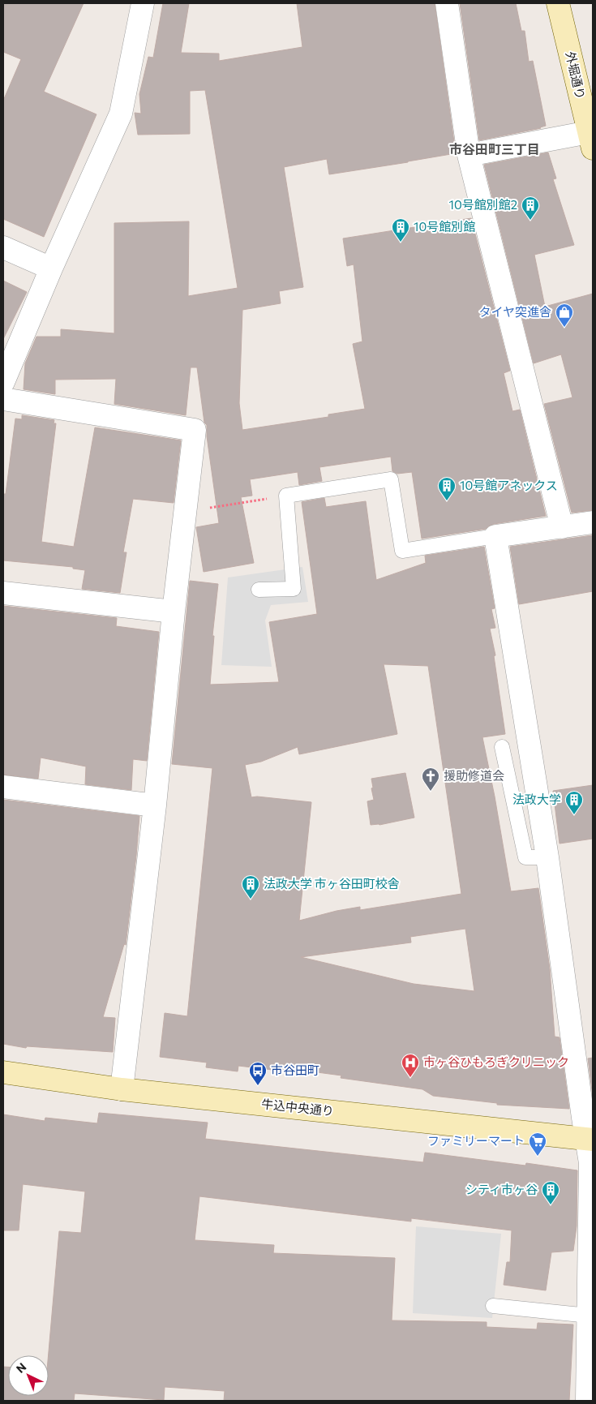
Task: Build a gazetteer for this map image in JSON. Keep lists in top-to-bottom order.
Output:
{
  "streets": {
    "street": ["外堀通り", "牛込中央通り"]
  },
  "districts": ["市谷田町三丁目"],
  "places": {
    "building": [
      "10号館別館2",
      "10号館別館",
      "10号館アネックス",
      "法政大学",
      "法政大学 市ヶ谷田町校舎",
      "シティ市ヶ谷"
    ],
    "shop": ["タイヤ突進舎"],
    "church": ["援助修道会"],
    "hospital": ["市ヶ谷ひもろぎクリニック"],
    "bus stop": ["市谷田町"],
    "supermarket": ["ファミリーマート"]
  },
  "north": "top left"
}
